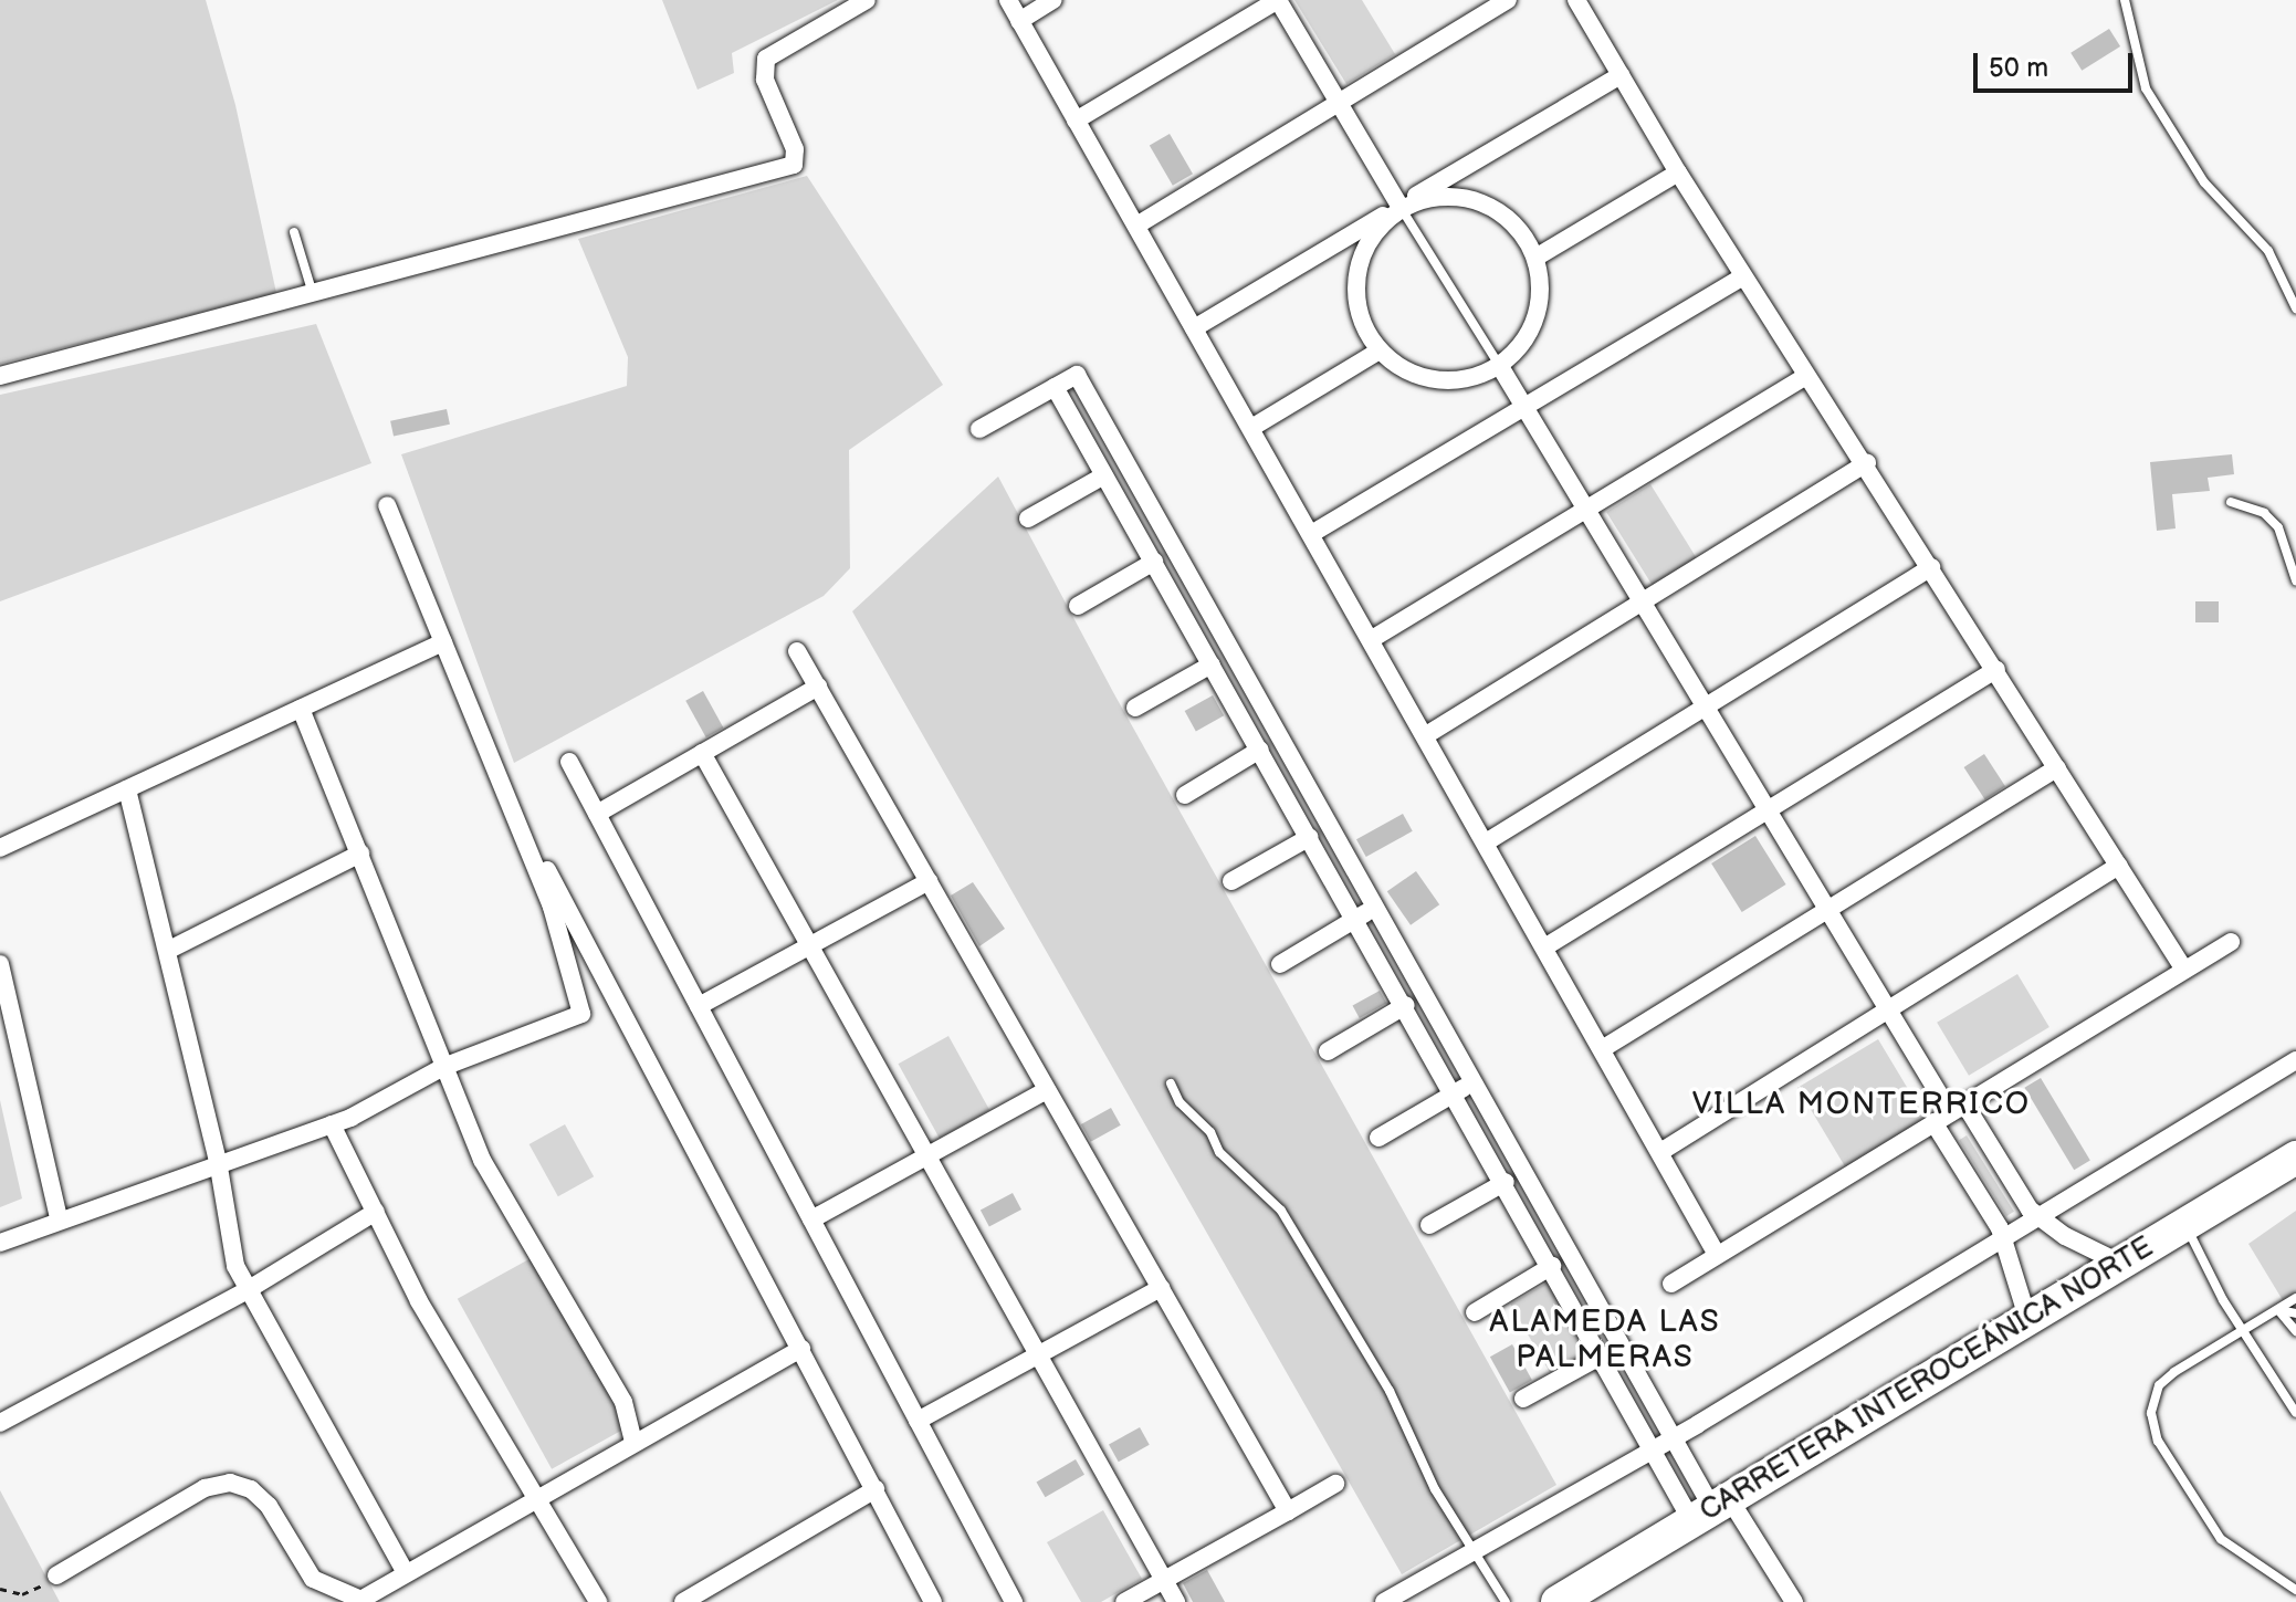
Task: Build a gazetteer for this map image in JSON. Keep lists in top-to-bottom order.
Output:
{
  "streets": {
    "highway": ["CARRETERA INTEROCEÁNICA NORTE"]
  },
  "districts": ["VILLA MONTERRICO", "ALAMEDA LAS PALMERAS"],
  "scale_bar": "50 m"
}
